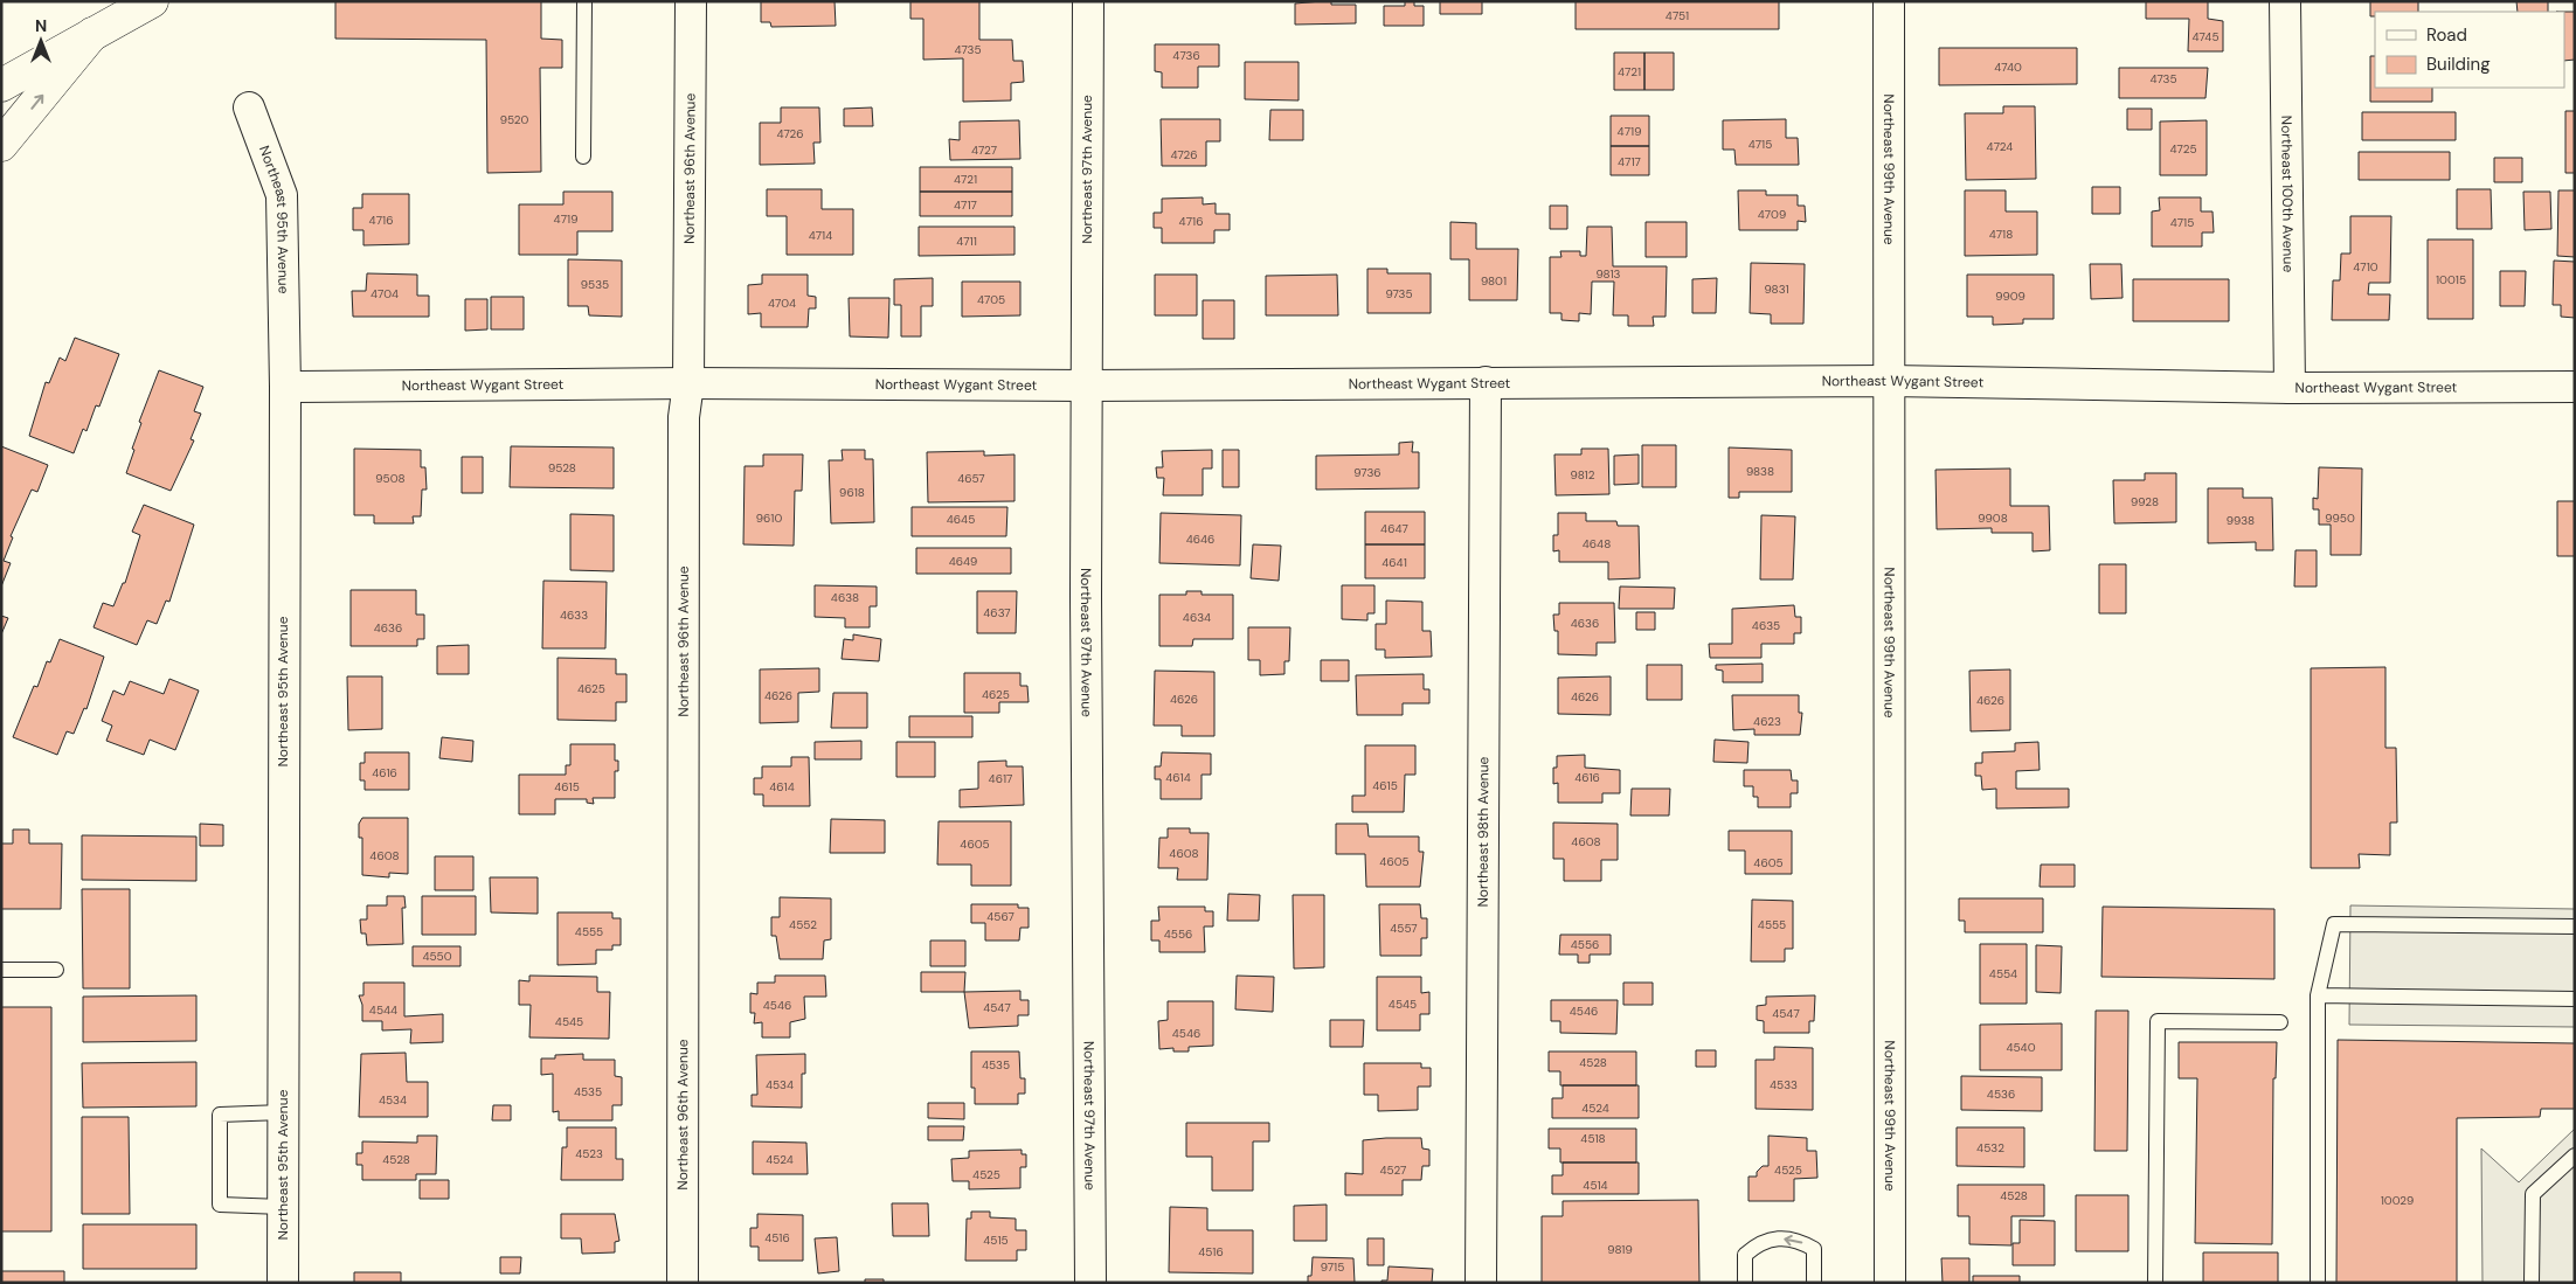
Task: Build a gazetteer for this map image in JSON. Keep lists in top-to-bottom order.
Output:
{
  "streets": {
    "street": [
      "Northeast 96th Avenue",
      "Northeast 97th Avenue",
      "Northeast 99th Avenue",
      "Northeast 100th Avenue",
      "Northeast 95th Avenue",
      "Northeast Wygant Street",
      "Northeast 98th Avenue"
    ]
  },
  "crossings": [
    ["Northeast 96th Avenue", "Northeast Wygant Street"],
    ["Northeast 97th Avenue", "Northeast Wygant Street"],
    ["Northeast 99th Avenue", "Northeast Wygant Street"],
    ["Northeast 100th Avenue", "Northeast Wygant Street"],
    ["Northeast 95th Avenue", "Northeast Wygant Street"],
    ["Northeast Wygant Street", "Northeast 98th Avenue"]
  ],
  "house_numbers": [
    "4751",
    "4745",
    "4735",
    "4736",
    "4740",
    "4721",
    "4735",
    "9520",
    "4719",
    "4726",
    "4715",
    "4724",
    "4725",
    "4727",
    "4726",
    "4717",
    "4721",
    "4717",
    "4709",
    "4719",
    "4716",
    "4716",
    "4715",
    "4718",
    "4714",
    "4711",
    "4710",
    "9813",
    "10015",
    "9801",
    "9535",
    "9831",
    "4704",
    "9735",
    "9909",
    "4705",
    "4704",
    "9528",
    "9838",
    "9736",
    "9812",
    "9508",
    "4657",
    "9618",
    "9928",
    "9610",
    "9908",
    "9950",
    "4645",
    "9938",
    "4647",
    "4646",
    "4648",
    "4649",
    "4641",
    "4638",
    "4637",
    "4633",
    "4634",
    "4636",
    "4635",
    "4636",
    "4625",
    "4625",
    "4626",
    "4626",
    "4626",
    "4626",
    "4623",
    "4616",
    "4614",
    "4616",
    "4617",
    "4615",
    "4615",
    "4614",
    "4608",
    "4605",
    "4608",
    "4608",
    "4605",
    "4605",
    "4567",
    "4552",
    "4555",
    "4557",
    "4555",
    "4556",
    "4556",
    "4550",
    "4554",
    "4545",
    "4546",
    "4547",
    "4544",
    "4546",
    "4547",
    "4545",
    "4546",
    "4540",
    "4528",
    "4535",
    "4534",
    "4533",
    "4535",
    "4536",
    "4534",
    "4524",
    "4518",
    "4532",
    "4523",
    "4528",
    "4524",
    "4527",
    "4525",
    "4525",
    "4514",
    "4528",
    "10029",
    "4516",
    "4515",
    "9819",
    "4516",
    "9715"
  ],
  "legend": ["Road", "Building"],
  "north": "top"
}
